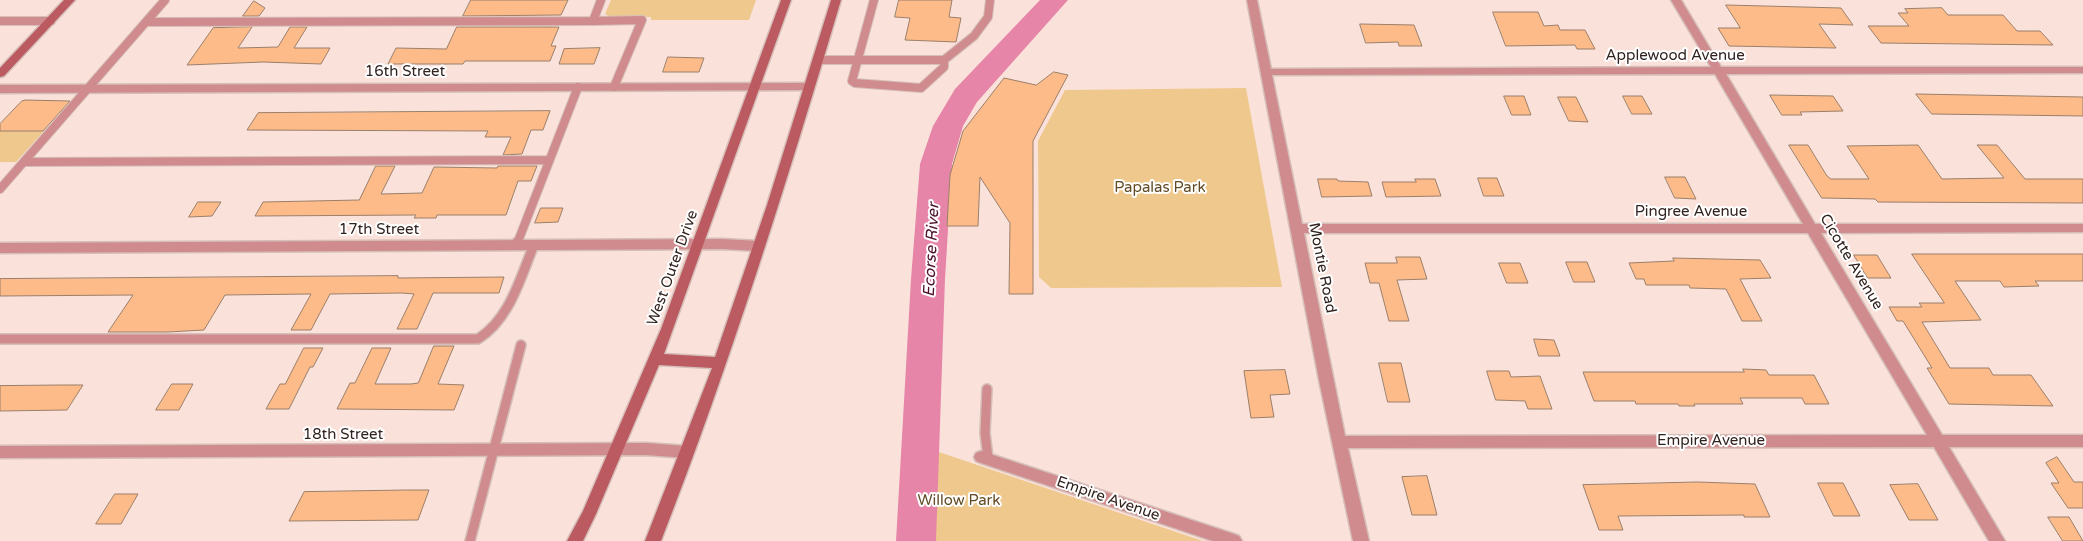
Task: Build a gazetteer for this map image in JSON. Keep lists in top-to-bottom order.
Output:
{
  "streets": {
    "main road": ["West Outer Drive"],
    "street": [
      "Applewood Avenue",
      "16th Street",
      "Pingree Avenue",
      "17th Street",
      "Cicotte Avenue",
      "Montie Road",
      "18th Street",
      "Empire Avenue"
    ]
  },
  "crossings": [
    ["Applewood Avenue", "Cicotte Avenue"],
    ["Applewood Avenue", "Montie Road"],
    ["16th Street", "West Outer Drive"],
    ["Pingree Avenue", "Cicotte Avenue"],
    ["Pingree Avenue", "Montie Road"],
    ["17th Street", "West Outer Drive"],
    ["Cicotte Avenue", "Empire Avenue"],
    ["West Outer Drive", "18th Street"],
    ["Montie Road", "Empire Avenue"]
  ],
  "water": ["Ecorse River"],
  "parks": ["Papalas Park", "Willow Park"]
}
